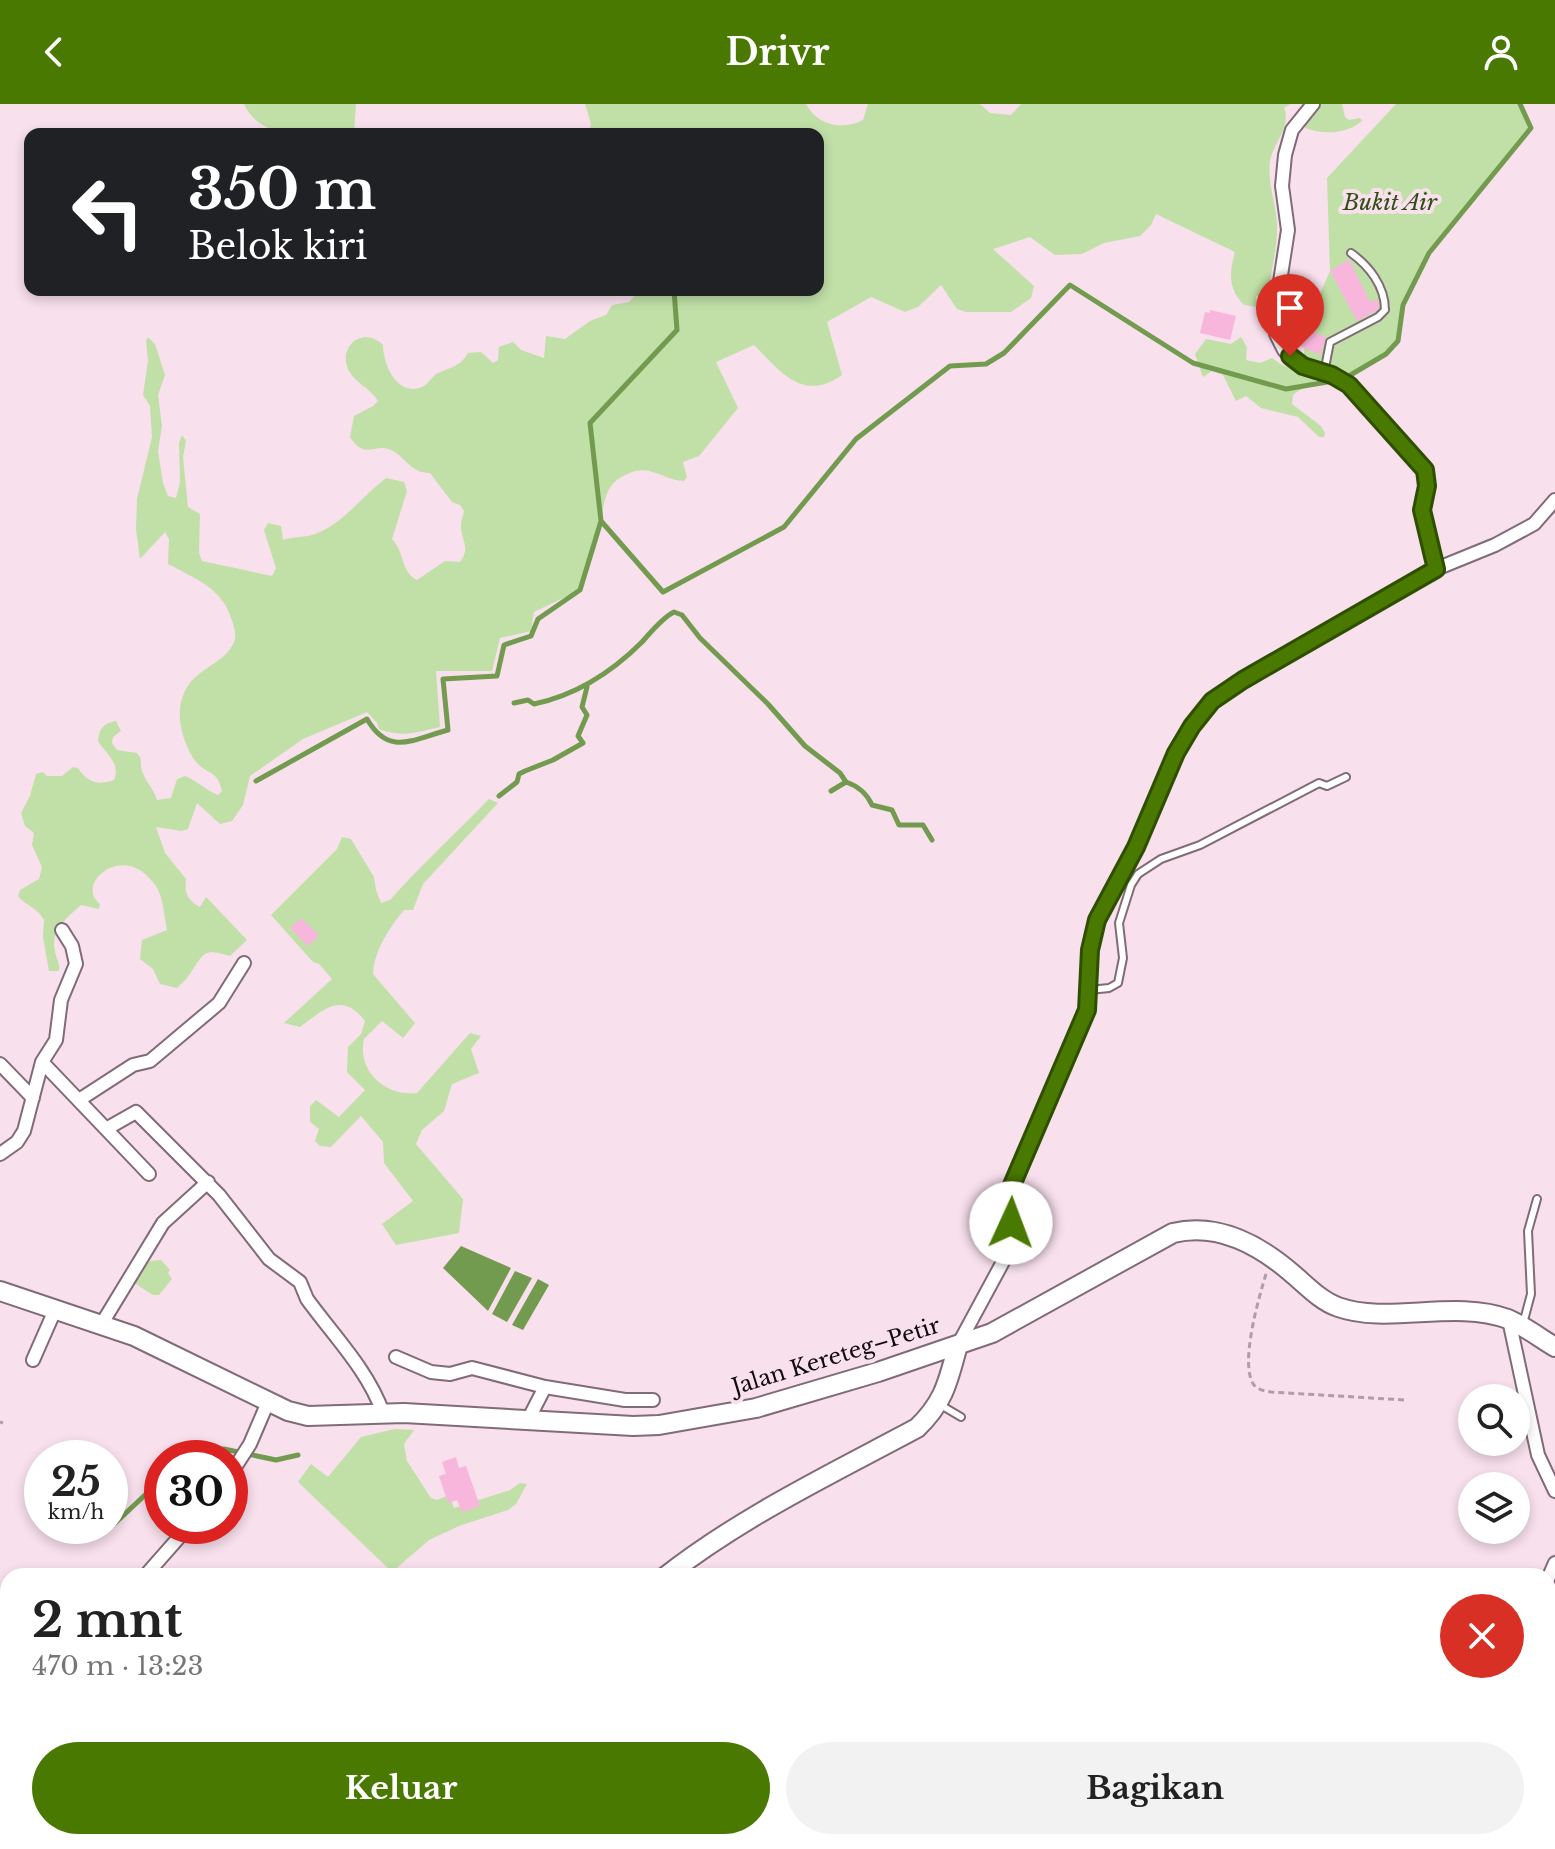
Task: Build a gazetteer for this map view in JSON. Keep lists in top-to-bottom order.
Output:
{
  "streets": {
    "street": ["Jalan Kereteg–Petir"]
  },
  "parks": ["Bukit Air"],
  "page": {
    "header": "Drivr",
    "turn": ["350 m", "Belok kiri"],
    "speed": "25 km/h",
    "limit": "30",
    "heading": ["2 mnt", "470 m · 13:23"],
    "buttons": ["Keluar", "Bagikan"]
  }
}
